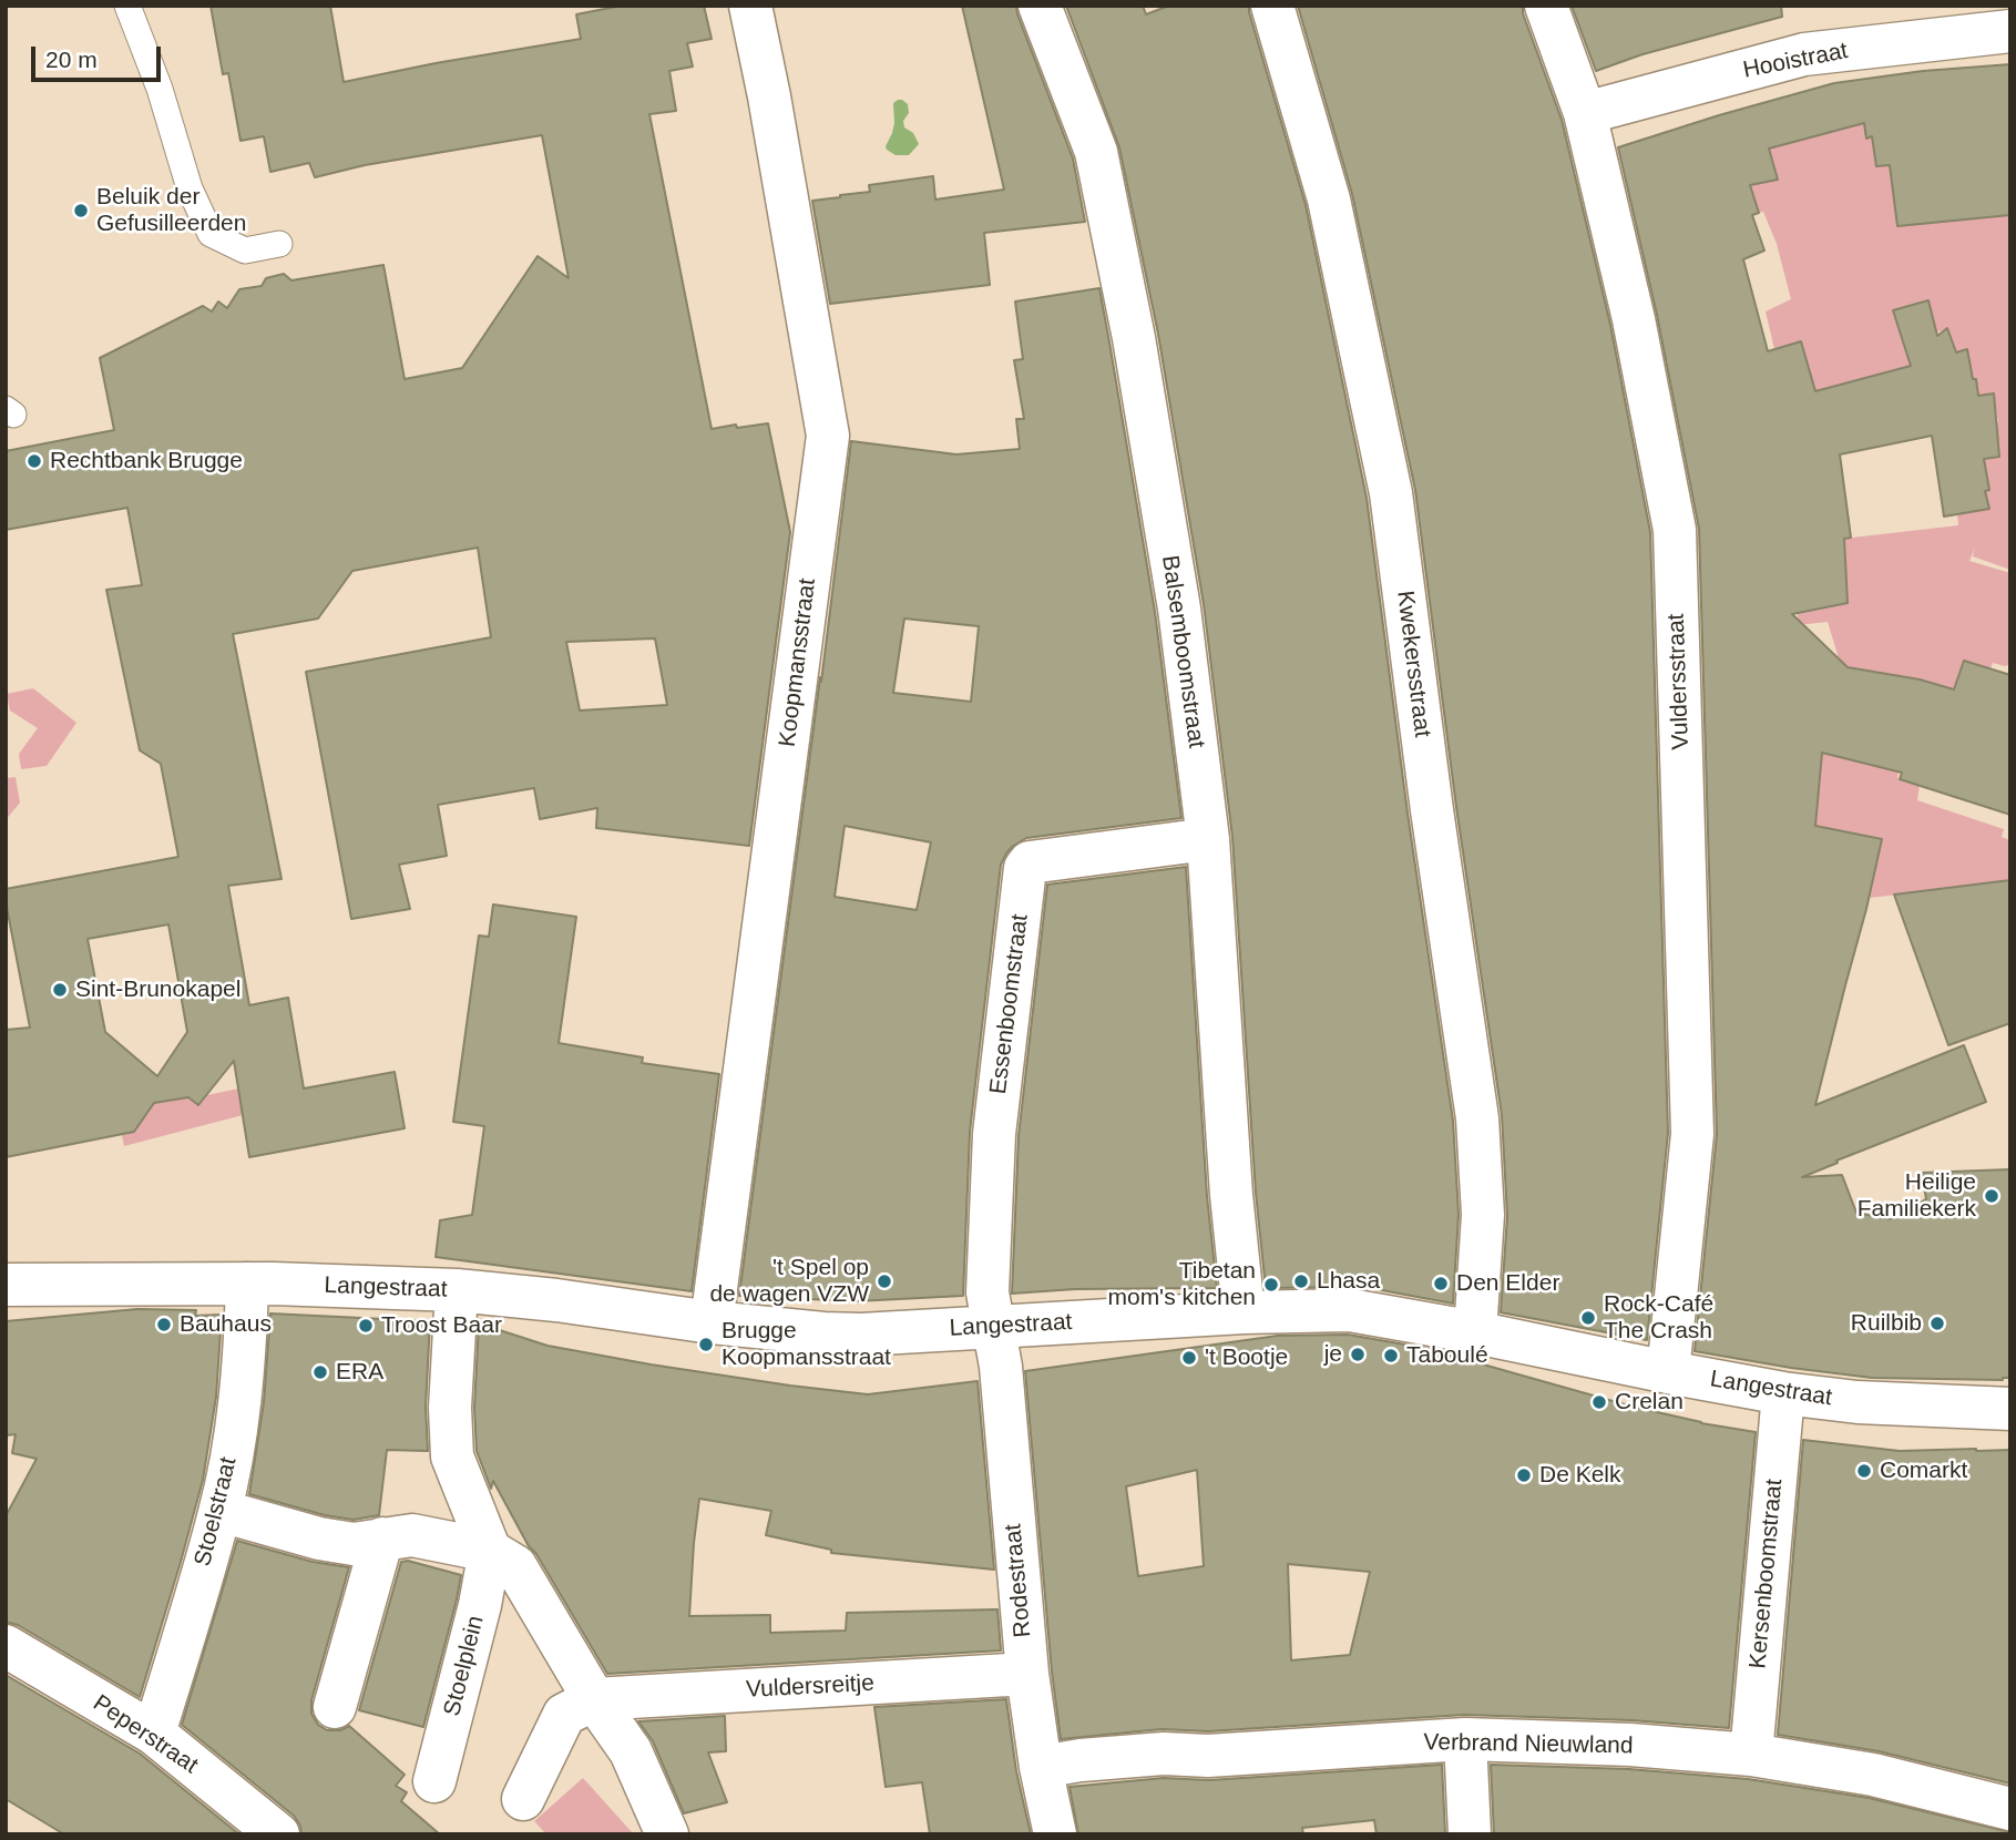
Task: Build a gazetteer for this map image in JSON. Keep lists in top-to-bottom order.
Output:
{
  "streets": {
    "street": [
      "Hooistraat",
      "Balsemboomstraat",
      "Koopmansstraat",
      "Kwekersstraat",
      "Vuldersstraat",
      "Essenboomstraat",
      "Langestraat",
      "Stoelstraat",
      "Kersenboomstraat",
      "Rodestraat",
      "Stoelplein",
      "Vuldersreitje",
      "Peperstraat",
      "Verbrand Nieuwland"
    ]
  },
  "crossings": [
    ["Hooistraat", "Vuldersstraat"],
    ["Balsemboomstraat", "Essenboomstraat"],
    ["Balsemboomstraat", "Langestraat"],
    ["Koopmansstraat", "Langestraat"],
    ["Kwekersstraat", "Langestraat"],
    ["Vuldersstraat", "Langestraat"],
    ["Essenboomstraat", "Langestraat"],
    ["Essenboomstraat", "Rodestraat"],
    ["Langestraat", "Stoelstraat"],
    ["Langestraat", "Kersenboomstraat"],
    ["Langestraat", "Rodestraat"],
    ["Stoelstraat", "Peperstraat"],
    ["Kersenboomstraat", "Verbrand Nieuwland"],
    ["Rodestraat", "Vuldersreitje"],
    ["Rodestraat", "Verbrand Nieuwland"]
  ],
  "places": [
    "Beluik der Gefusilleerden",
    "Rechtbank Brugge",
    "Sint-Brunokapel",
    "Heilige Familiekerk",
    "'t Spel op de wagen VZW",
    "Lhasa",
    "Den Elder",
    "Tibetan mom's kitchen",
    "Rock-Café The Crash",
    "Ruilbib",
    "Bauhaus",
    "Troost Baar",
    "Brugge Koopmansstraat",
    "je",
    "Taboulé",
    "'t Bootje",
    "ERA",
    "Crelan",
    "Comarkt",
    "De Kelk"
  ],
  "scale_bar": "20 m"
}
